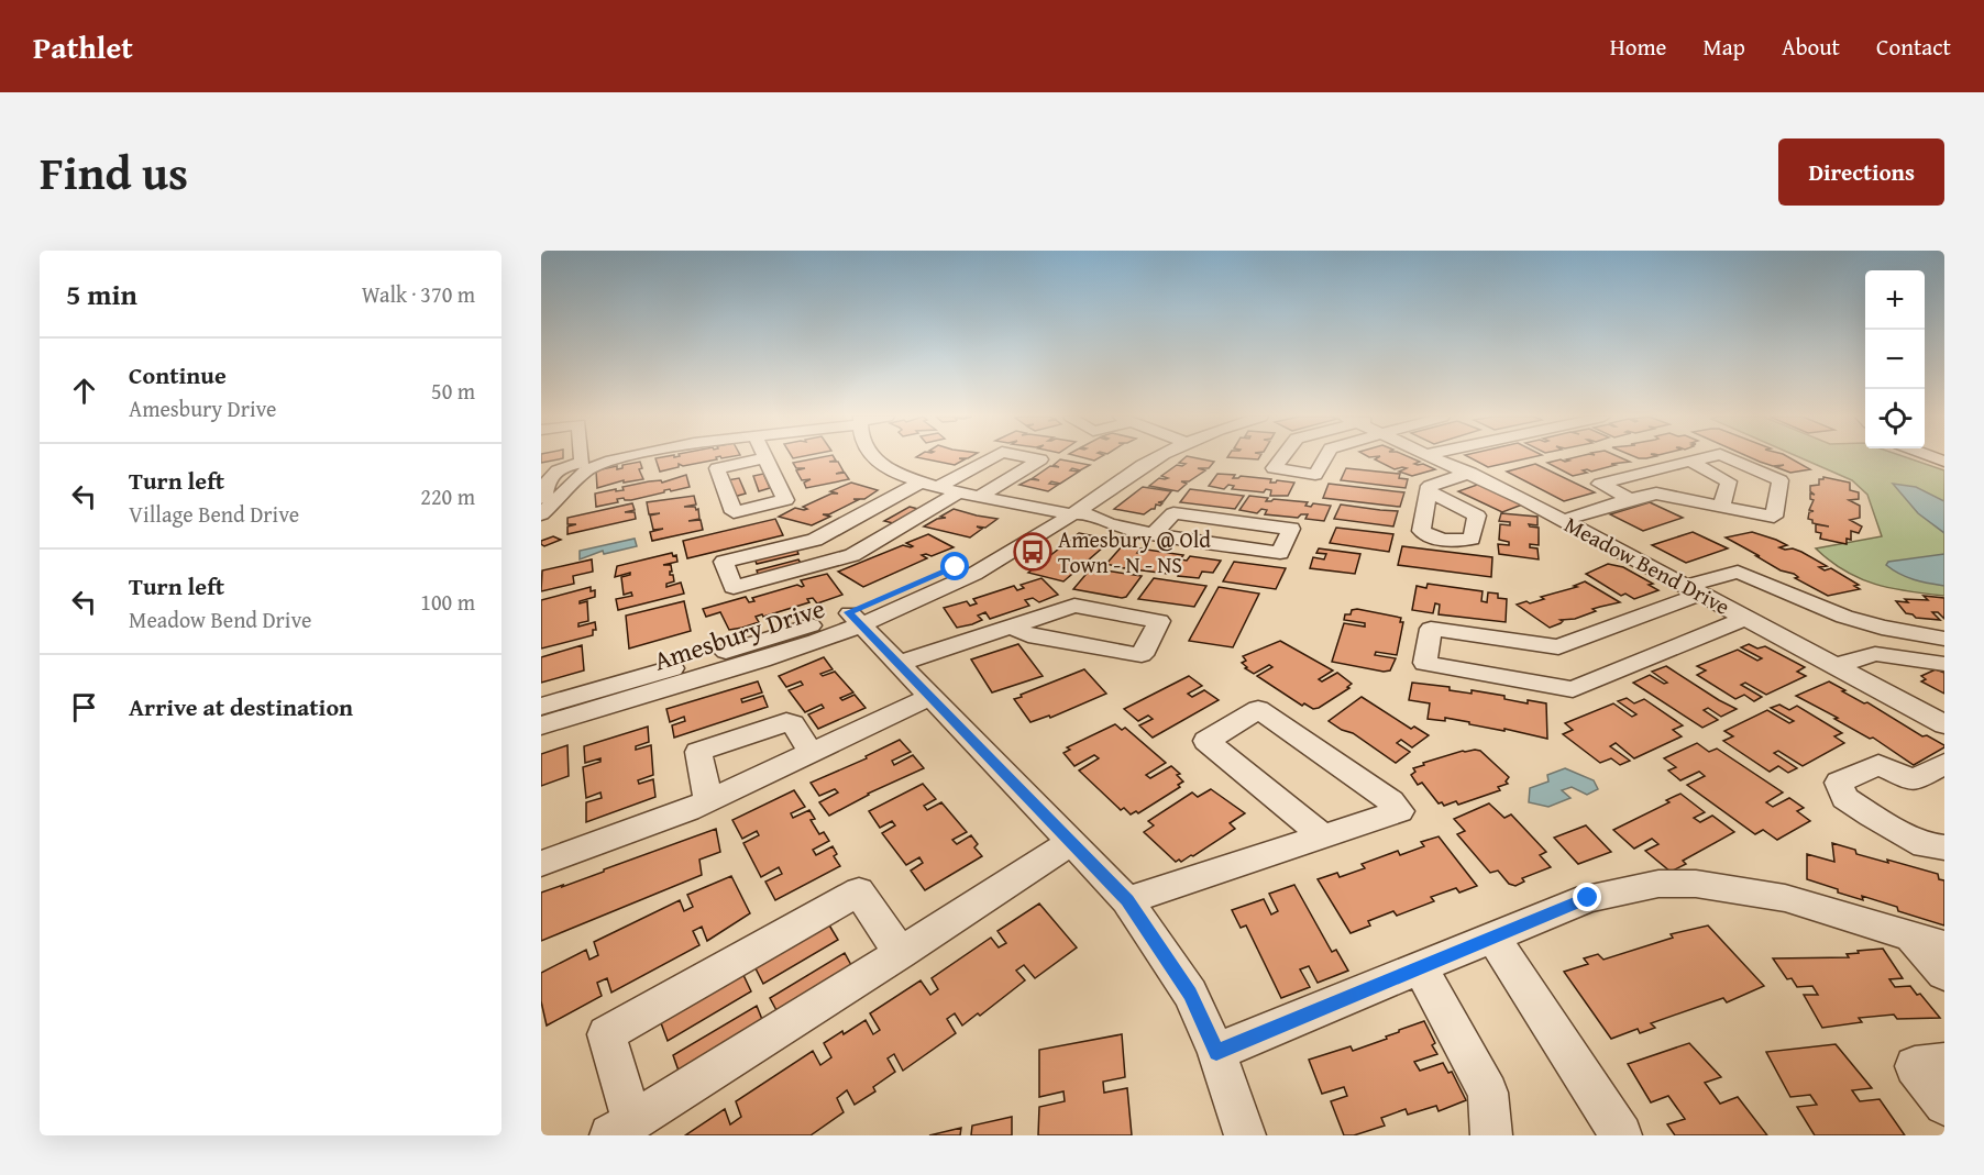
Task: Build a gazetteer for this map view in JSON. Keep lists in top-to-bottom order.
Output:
{
  "streets": {
    "street": ["Meadow Bend Drive", "Amesbury Drive"]
  },
  "places": {
    "bus stop": ["Amesbury @ Old Town - N - NS"]
  },
  "page": {
    "header": "Pathlet",
    "nav": [
      "Home",
      "Map",
      "About",
      "Contact"
    ],
    "title": "Find us",
    "buttons": "Directions",
    "heading": ["5 min", "Walk · 370 m"],
    "map_buttons": ["+", "−"],
    "list": [
      ["Continue", "Amesbury Drive", "50 m"],
      ["Turn left", "Village Bend Drive", "220 m"],
      ["Turn left", "Meadow Bend Drive", "100 m"],
      "Arrive at destination"
    ]
  }
}
